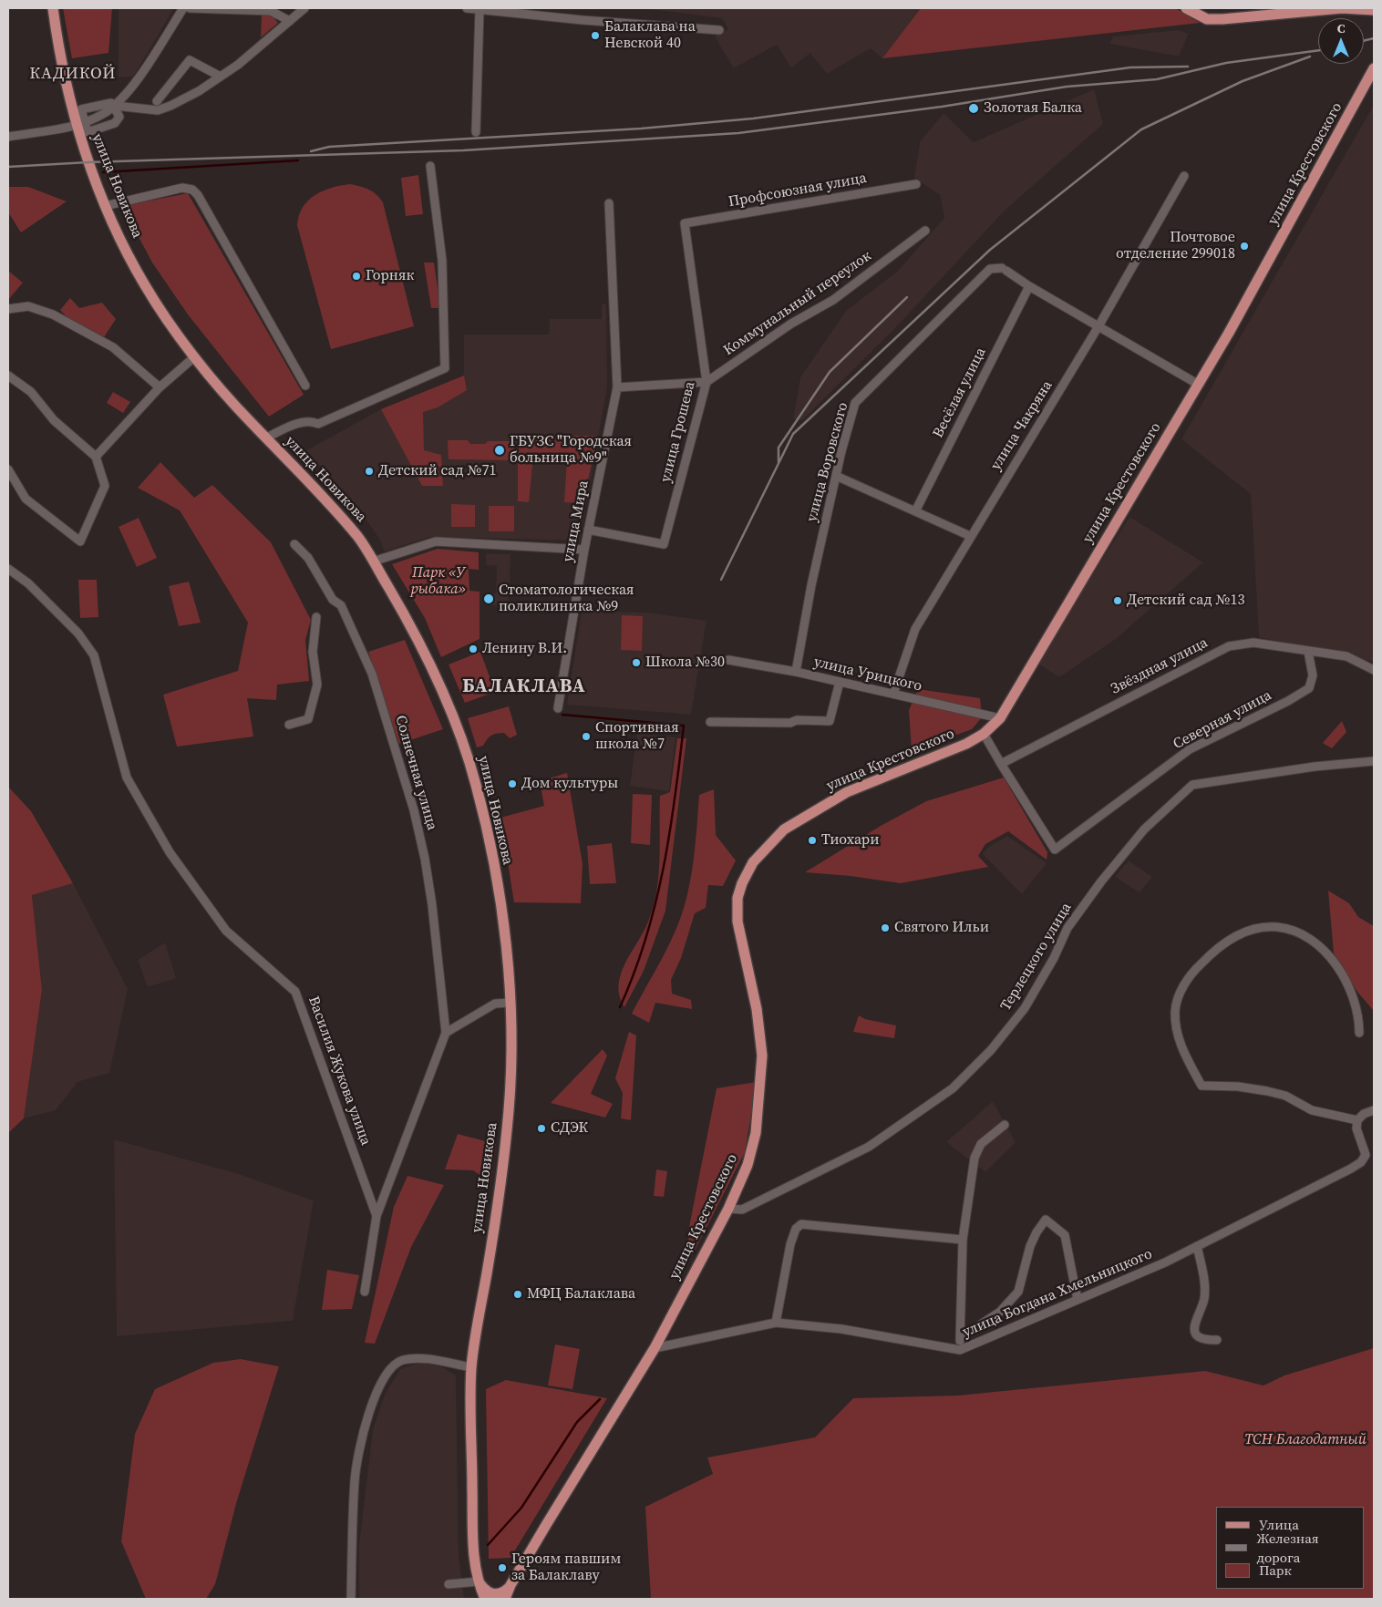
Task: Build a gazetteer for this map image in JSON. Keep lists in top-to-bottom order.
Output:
{
  "streets": {
    "main road": ["улица Крестовского", "улица Новикова"],
    "street": [
      "Профсоюзная улица",
      "Коммунальный переулок",
      "Весёлая улица",
      "улица Чакряна",
      "улица Грошева",
      "улица Воровского",
      "улица Мира",
      "Звёздная улица",
      "улица Урицкого",
      "Северная улица",
      "Солнечная улица",
      "Терлецкого улица",
      "Василия Жукова улица",
      "улица Богдана Хмельницкого"
    ]
  },
  "crossings": [
    ["улица Крестовского", "улица Урицкого"],
    ["улица Крестовского", "Терлецкого улица"],
    ["улица Крестовского", "улица Богдана Хмельницкого"],
    ["Профсоюзная улица", "улица Грошева"],
    ["Коммунальный переулок", "улица Грошева"],
    ["Весёлая улица", "улица Воровского"],
    ["улица Чакряна", "улица Урицкого"],
    ["улица Грошева", "улица Мира"],
    ["улица Воровского", "улица Урицкого"],
    ["Звёздная улица", "Северная улица"]
  ],
  "districts": ["КАДИКОЙ", "БАЛАКЛАВА"],
  "parks": ["Парк «У рыбака»", "ТСН Благодатный"],
  "places": [
    "Балаклава на Невской 40",
    "Золотая Балка",
    "Почтовое отделение 299018",
    "Горняк",
    "ГБУЗС \"Городская больница №9\"",
    "Детский сад №71",
    "Стоматологическая поликлиника №9",
    "Детский сад №13",
    "Ленину В.И.",
    "Школа №30",
    "Спортивная школа №7",
    "Дом культуры",
    "Тиохари",
    "Святого Ильи",
    "СДЭК",
    "МФЦ Балаклава",
    "Героям павшим за Балаклаву"
  ],
  "legend": ["Улица", "Железная дорога", "Парк"],
  "north": "top"
}
